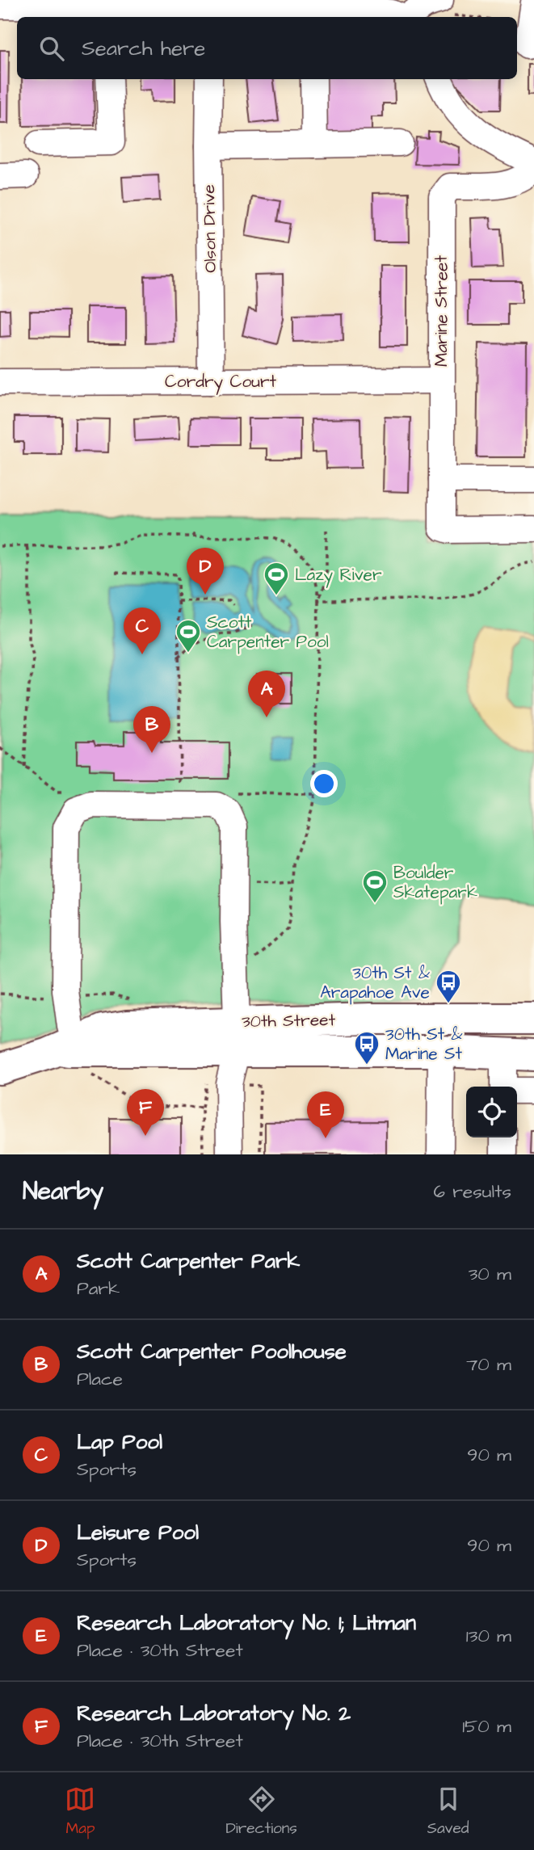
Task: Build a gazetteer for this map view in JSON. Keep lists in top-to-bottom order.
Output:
{
  "streets": {
    "main road": ["30th Street"],
    "street": ["Olson Drive", "Marine Street", "Cordry Court"]
  },
  "crossings": [
    ["Olson Drive", "Cordry Court"],
    ["Marine Street", "Cordry Court"]
  ],
  "places": {
    "sports": ["Lazy River", "Scott Carpenter Pool", "Boulder Skatepark"],
    "bus stop": ["30th St & Arapahoe Ave", "30th St & Marine St"]
  },
  "page": {
    "search": "Search here",
    "pins": [
      "D",
      "C",
      "A",
      "B",
      "F",
      "E"
    ],
    "heading": ["Nearby", "6 results"],
    "list": [
      {
        "mark": "A",
        "name": "Scott Carpenter Park",
        "note": "Park",
        "value": "30 m"
      },
      {
        "mark": "B",
        "name": "Scott Carpenter Poolhouse",
        "note": "Place",
        "value": "70 m"
      },
      {
        "mark": "C",
        "name": "Lap Pool",
        "note": "Sports",
        "value": "90 m"
      },
      {
        "mark": "D",
        "name": "Leisure Pool",
        "note": "Sports",
        "value": "90 m"
      },
      {
        "mark": "E",
        "name": "Research Laboratory No. 1; Litman",
        "note": "Place · 30th Street",
        "value": "130 m"
      },
      {
        "mark": "F",
        "name": "Research Laboratory No. 2",
        "note": "Place · 30th Street",
        "value": "150 m"
      }
    ],
    "nav": ["Map", "Directions", "Saved"]
  }
}
